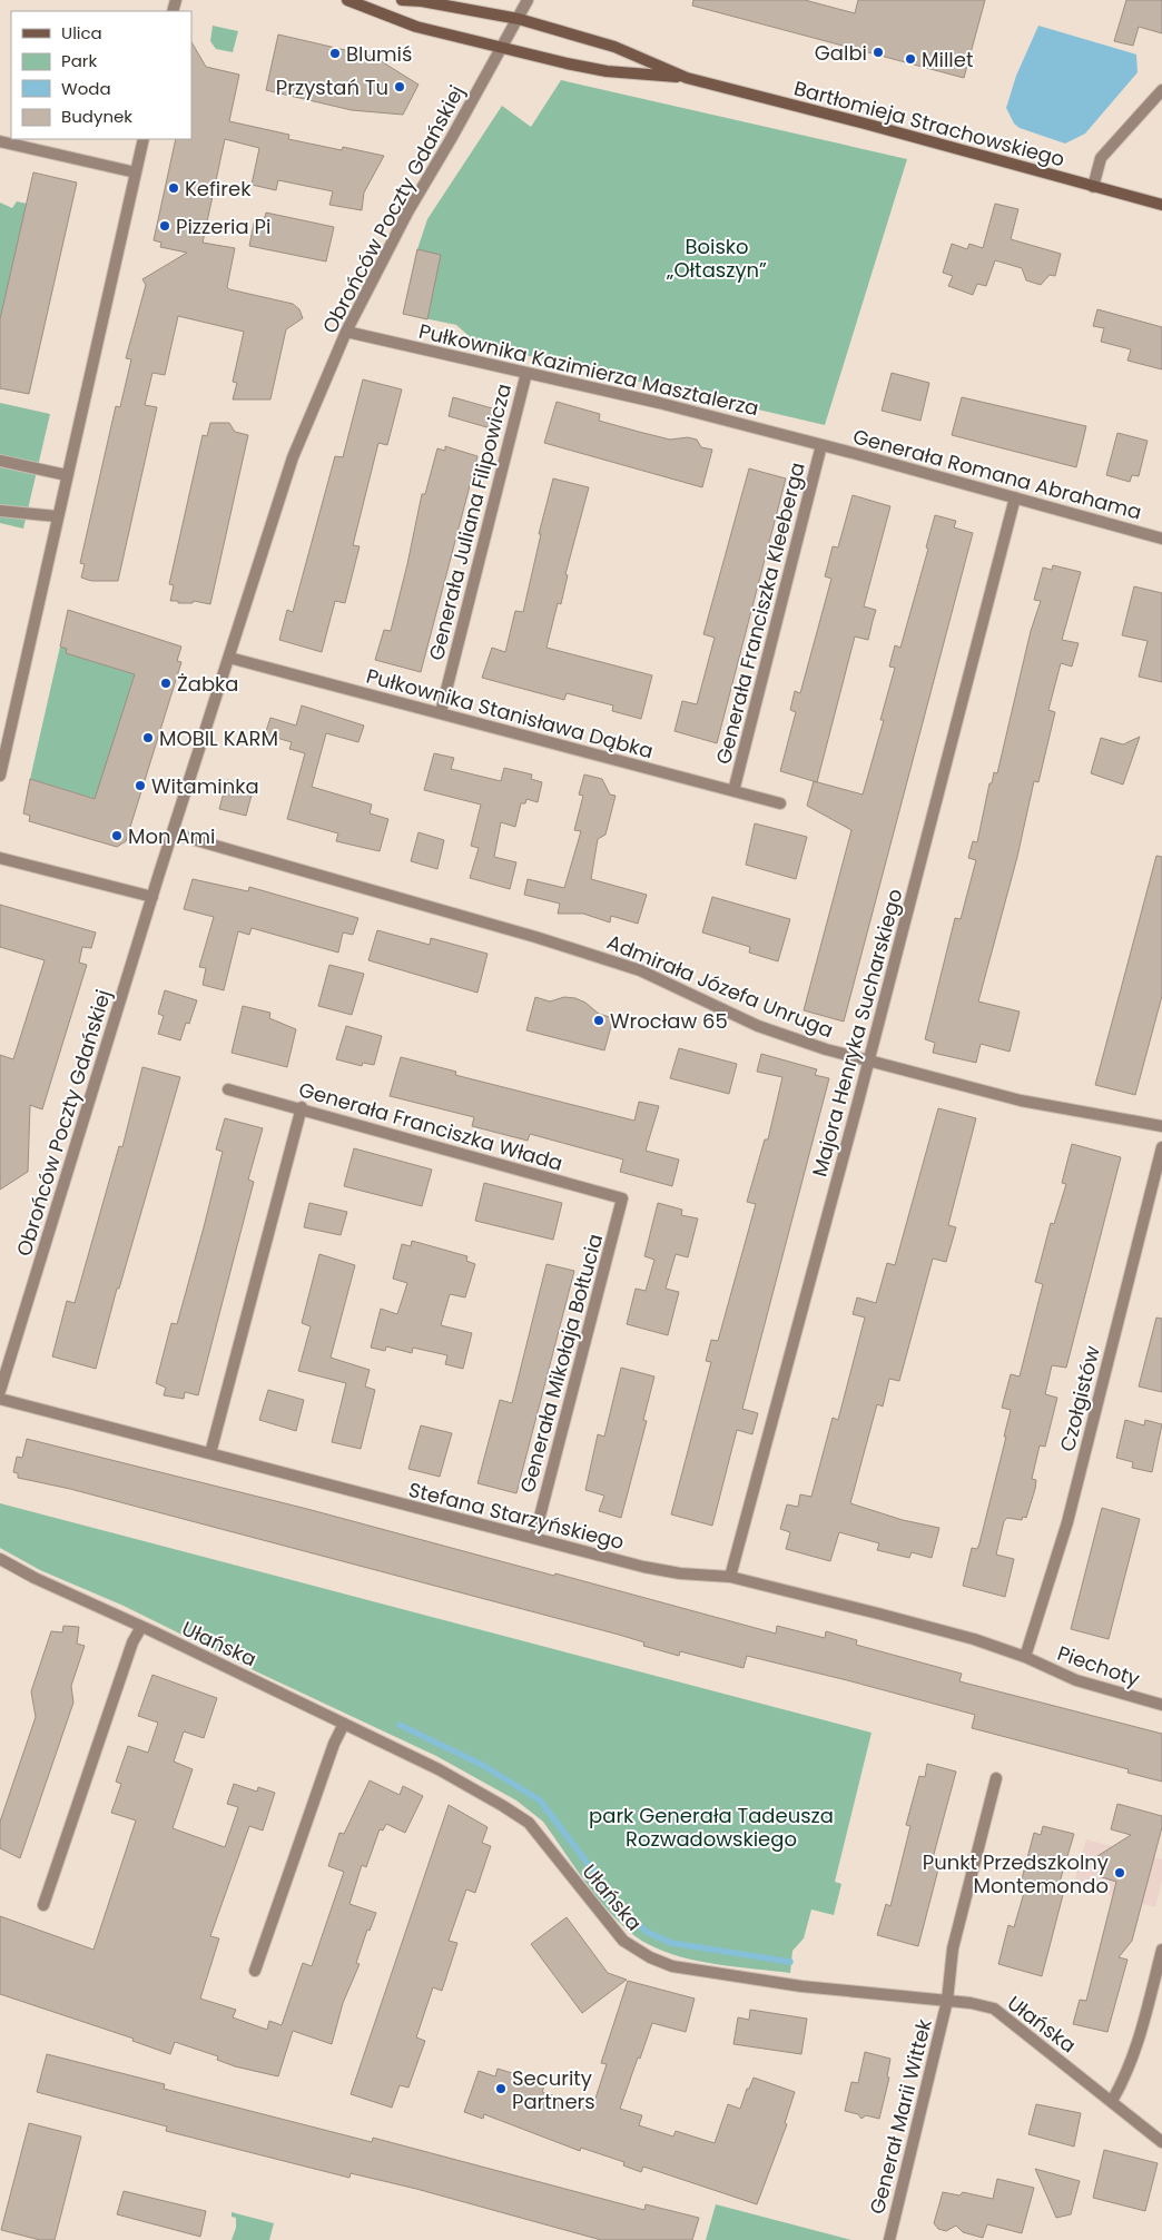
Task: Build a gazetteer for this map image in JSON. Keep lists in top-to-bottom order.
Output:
{
  "streets": {
    "street": [
      "Bartłomieja Strachowskiego",
      "Obrońców Poczty Gdańskiej",
      "Pułkownika Kazimierza Masztalerza",
      "Generała Romana Abrahama",
      "Generała Juliana Filipowicza",
      "Generała Franciszka Kleeberga",
      "Pułkownika Stanisława Dąbka",
      "Admirała Józefa Unruga",
      "Majora Henryka Sucharskiego",
      "Generała Franciszka Włada",
      "Generała Mikołaja Bołtucia",
      "Czołgistów",
      "Stefana Starzyńskiego",
      "Ułańska",
      "Piechoty",
      "Generał Marii Wittek"
    ]
  },
  "crossings": [
    ["Bartłomieja Strachowskiego", "Obrońców Poczty Gdańskiej"],
    ["Obrońców Poczty Gdańskiej", "Pułkownika Kazimierza Masztalerza"],
    ["Obrońców Poczty Gdańskiej", "Pułkownika Stanisława Dąbka"],
    ["Obrońców Poczty Gdańskiej", "Admirała Józefa Unruga"],
    ["Pułkownika Kazimierza Masztalerza", "Generała Romana Abrahama"],
    ["Pułkownika Kazimierza Masztalerza", "Generała Juliana Filipowicza"],
    ["Pułkownika Kazimierza Masztalerza", "Generała Franciszka Kleeberga"],
    ["Generała Romana Abrahama", "Generała Franciszka Kleeberga"],
    ["Generała Romana Abrahama", "Majora Henryka Sucharskiego"],
    ["Generała Juliana Filipowicza", "Pułkownika Stanisława Dąbka"],
    ["Generała Franciszka Kleeberga", "Pułkownika Stanisława Dąbka"],
    ["Admirała Józefa Unruga", "Majora Henryka Sucharskiego"],
    ["Majora Henryka Sucharskiego", "Stefana Starzyńskiego"],
    ["Generała Franciszka Włada", "Generała Mikołaja Bołtucia"],
    ["Generała Mikołaja Bołtucia", "Stefana Starzyńskiego"],
    ["Czołgistów", "Stefana Starzyńskiego"],
    ["Czołgistów", "Piechoty"],
    ["Stefana Starzyńskiego", "Piechoty"],
    ["Ułańska", "Generał Marii Wittek"]
  ],
  "parks": ["Boisko „Ołtaszyn”", "park Generała Tadeusza Rozwadowskiego"],
  "places": [
    "Galbi",
    "Blumiś",
    "Millet",
    "Przystań Tu",
    "Kefirek",
    "Pizzeria Pi",
    "Żabka",
    "MOBIL KARM",
    "Witaminka",
    "Mon Ami",
    "Wrocław 65",
    "Punkt Przedszkolny Montemondo",
    "Security Partners"
  ],
  "legend": [
    "Ulica",
    "Park",
    "Woda",
    "Budynek"
  ]
}
